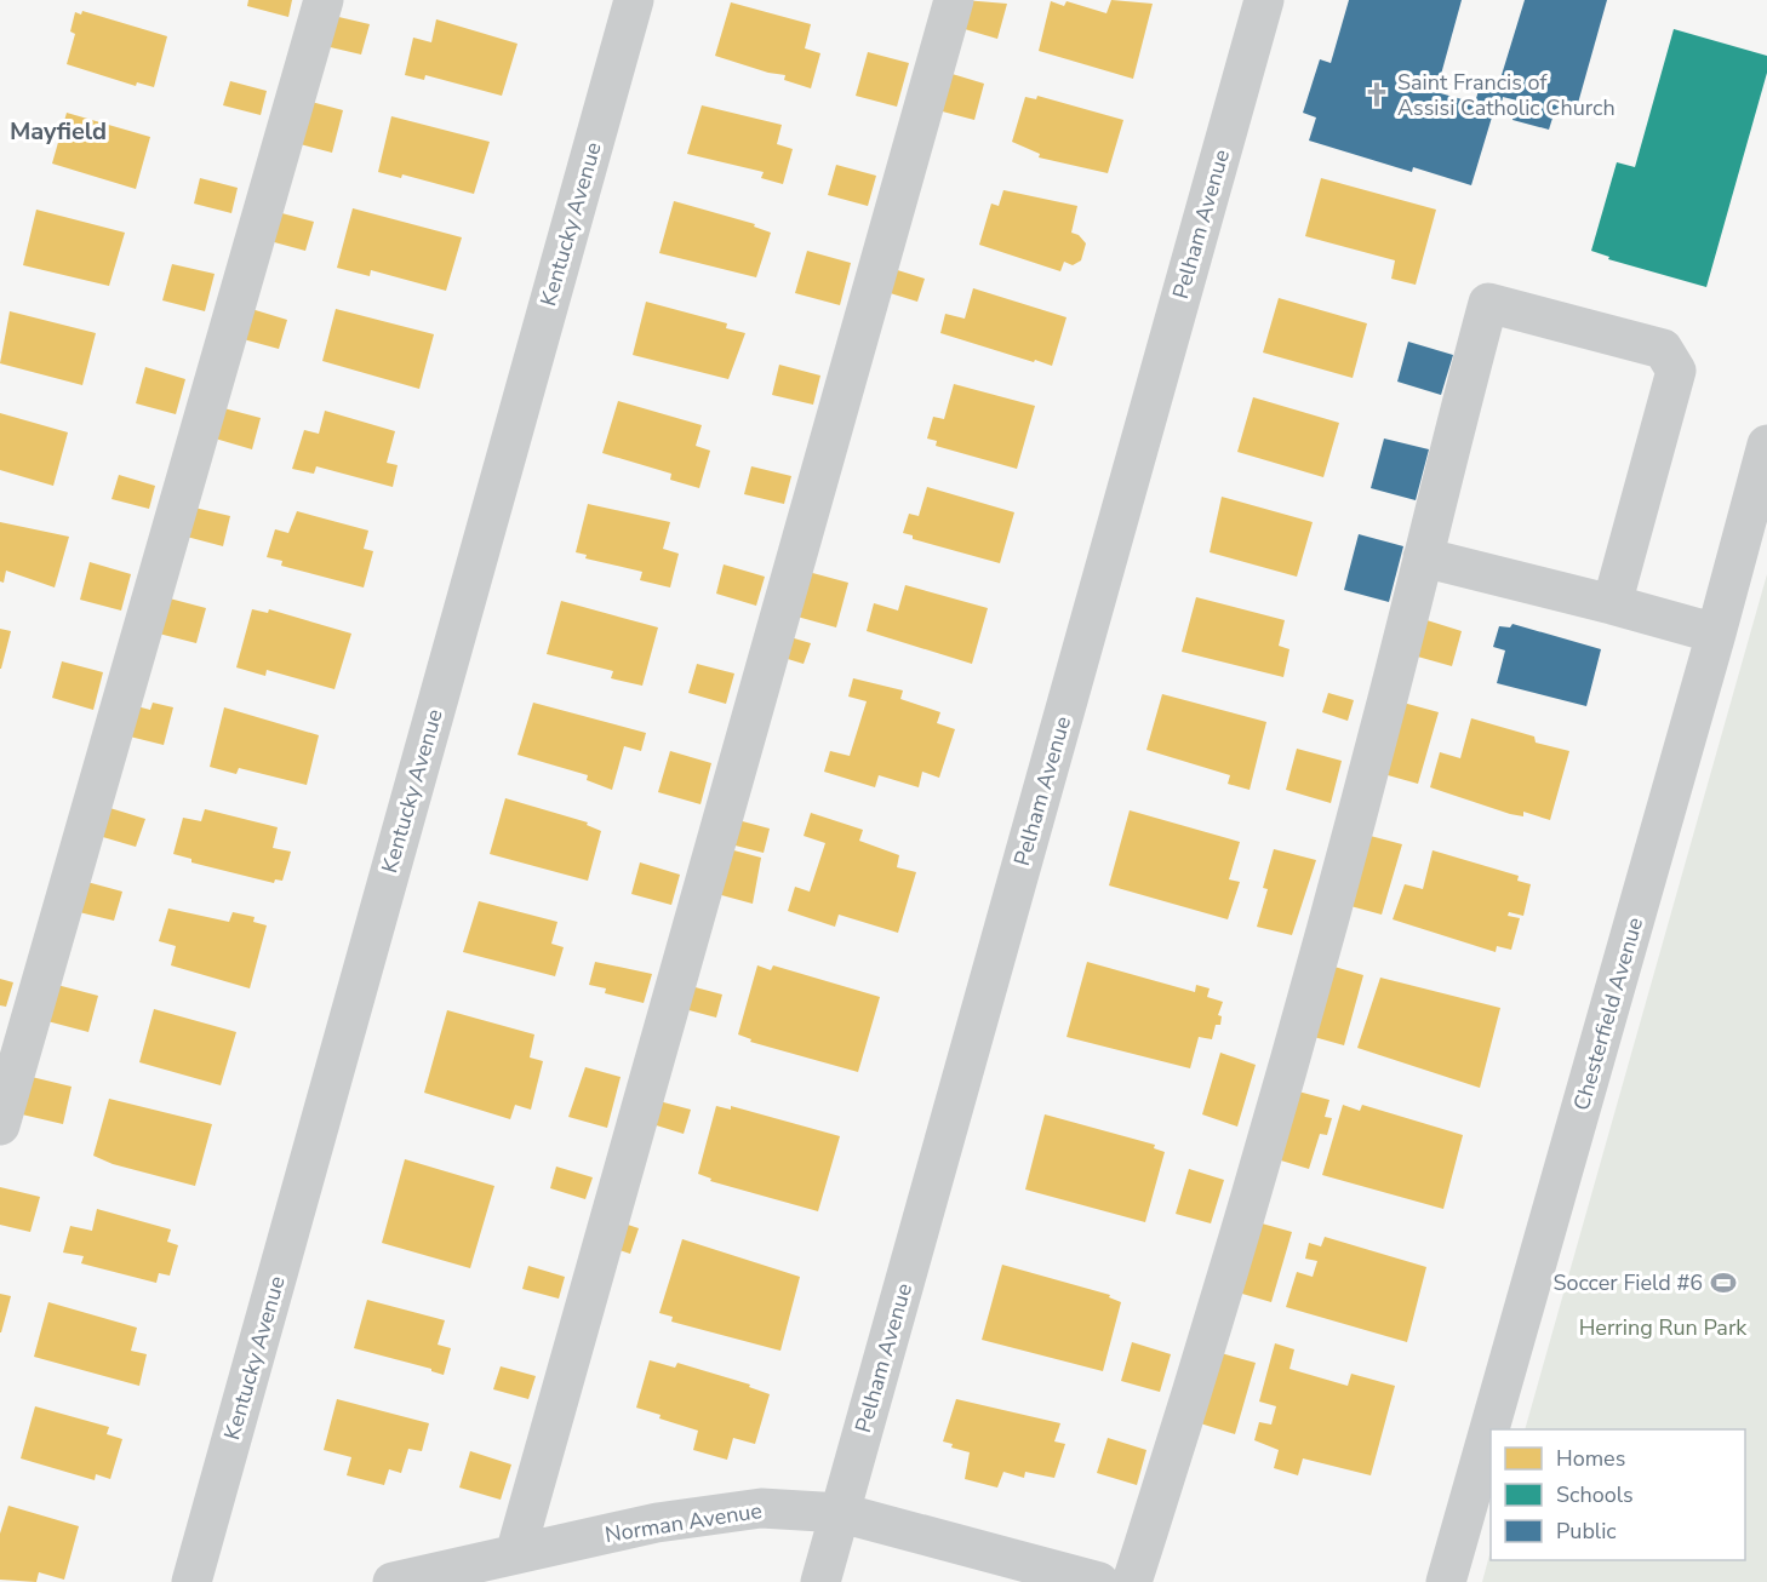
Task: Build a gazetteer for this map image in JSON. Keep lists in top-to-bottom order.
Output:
{
  "streets": {
    "street": [
      "Kentucky Avenue",
      "Pelham Avenue",
      "Chesterfield Avenue",
      "Norman Avenue"
    ]
  },
  "crossings": [
    ["Pelham Avenue", "Norman Avenue"]
  ],
  "districts": ["Mayfield"],
  "parks": ["Herring Run Park"],
  "places": {
    "church": ["Saint Francis of Assisi Catholic Church"],
    "sports": ["Soccer Field #6"]
  },
  "legend": ["Homes", "Schools", "Public"]
}
